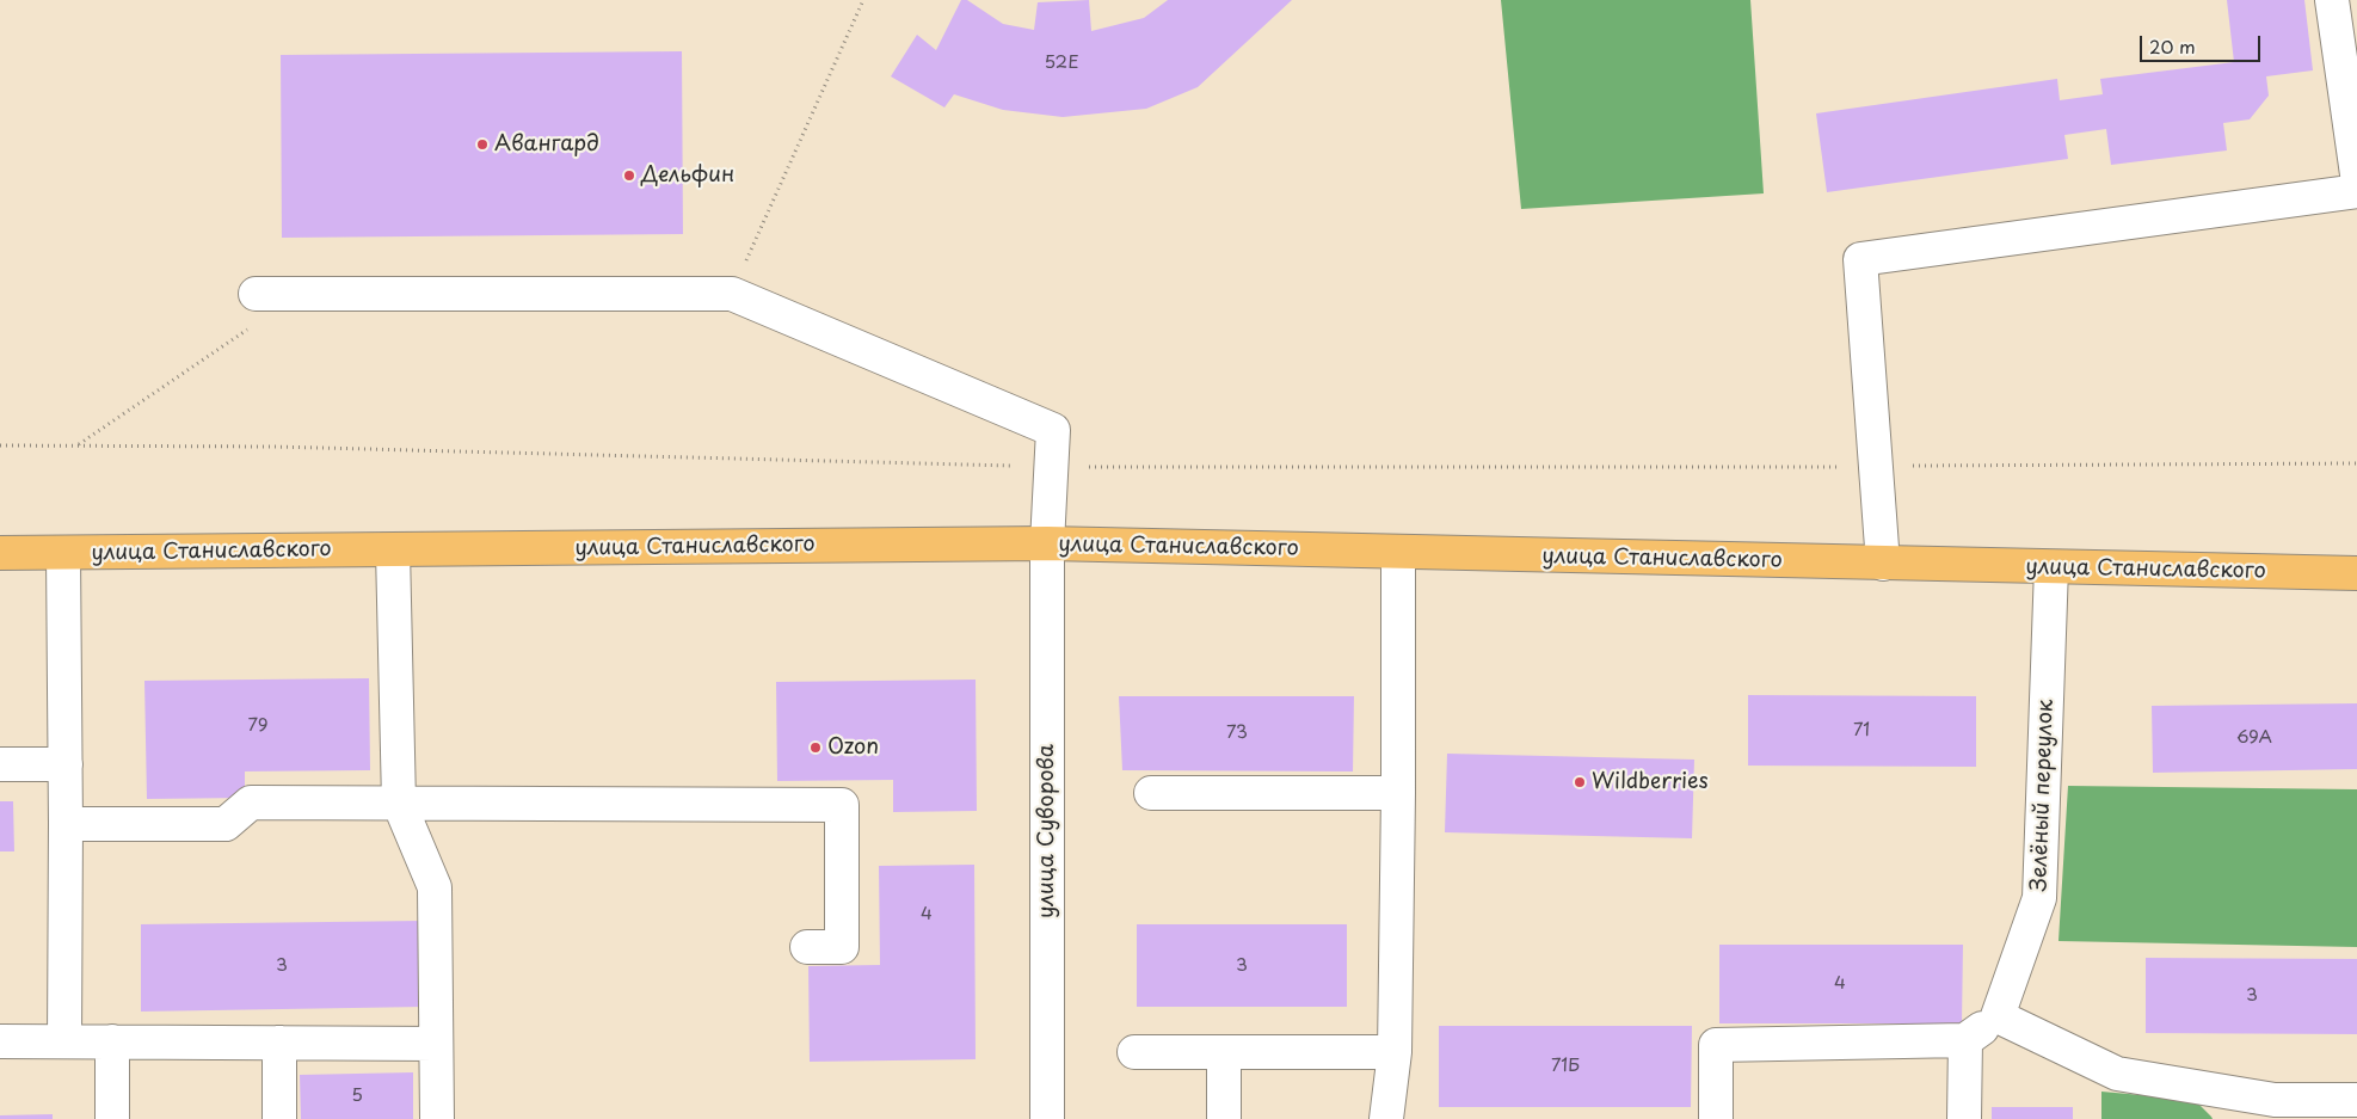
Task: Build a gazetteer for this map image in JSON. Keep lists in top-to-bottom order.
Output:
{
  "streets": {
    "main road": ["улица Станиславского"],
    "street": ["Зелёный переулок", "улица Суворова"]
  },
  "crossings": [
    ["улица Станиславского", "Зелёный переулок"],
    ["улица Станиславского", "улица Суворова"]
  ],
  "places": [
    "Авангард",
    "Дельфин",
    "Ozon",
    "Wildberries"
  ],
  "house_numbers": [
    "52Е",
    "79",
    "71",
    "73",
    "69А",
    "4",
    "3",
    "3",
    "4",
    "3",
    "71Б",
    "5"
  ],
  "scale_bar": "20 m"
}
